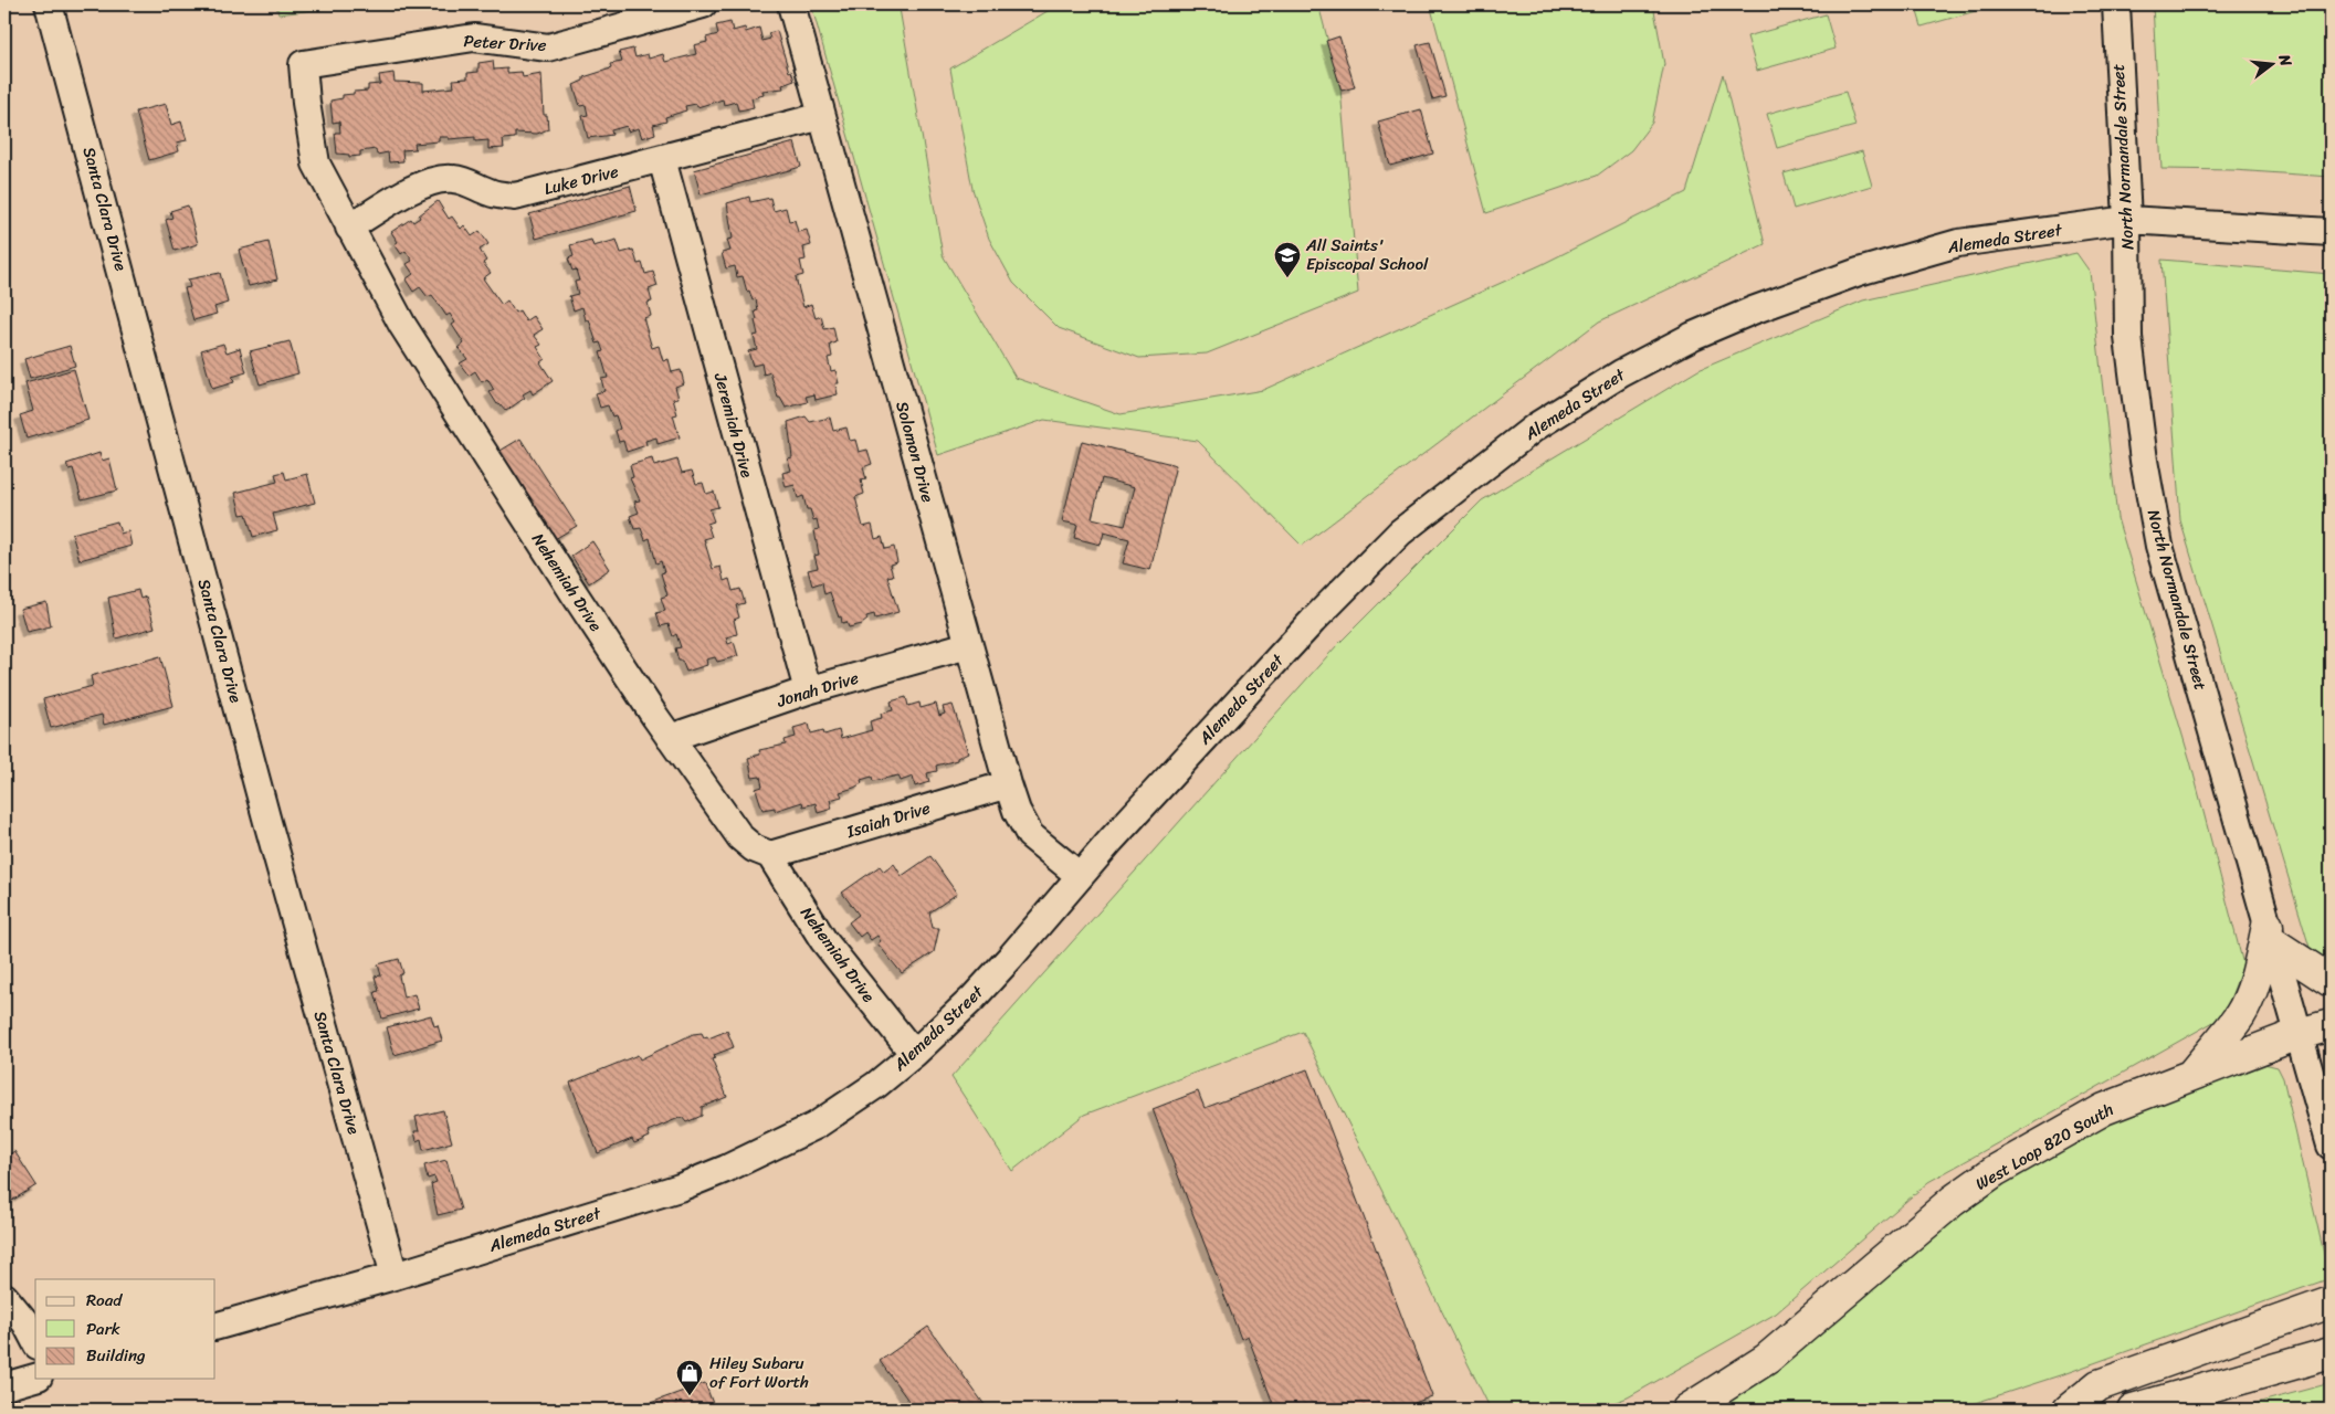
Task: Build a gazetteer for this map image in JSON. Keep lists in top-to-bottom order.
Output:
{
  "streets": {
    "main road": ["West Loop 820 South"],
    "street": [
      "Peter Drive",
      "North Normandale Street",
      "Luke Drive",
      "Santa Clara Drive",
      "Alemeda Street",
      "Jeremiah Drive",
      "Solomon Drive",
      "Nehemiah Drive",
      "Jonah Drive",
      "Isaiah Drive"
    ]
  },
  "crossings": [
    ["Peter Drive", "Nehemiah Drive"],
    ["North Normandale Street", "Alemeda Street"],
    ["North Normandale Street", "West Loop 820 South"],
    ["Luke Drive", "Jeremiah Drive"],
    ["Luke Drive", "Solomon Drive"],
    ["Luke Drive", "Nehemiah Drive"],
    ["Santa Clara Drive", "Alemeda Street"],
    ["Alemeda Street", "Solomon Drive"],
    ["Alemeda Street", "Nehemiah Drive"],
    ["Jeremiah Drive", "Jonah Drive"],
    ["Solomon Drive", "Jonah Drive"],
    ["Solomon Drive", "Isaiah Drive"],
    ["Nehemiah Drive", "Jonah Drive"],
    ["Nehemiah Drive", "Isaiah Drive"]
  ],
  "places": {
    "school or university": ["All Saints' Episcopal School"],
    "shop": ["Hiley Subaru of Fort Worth"]
  },
  "legend": ["Road", "Park", "Building"],
  "north": "right"
}
